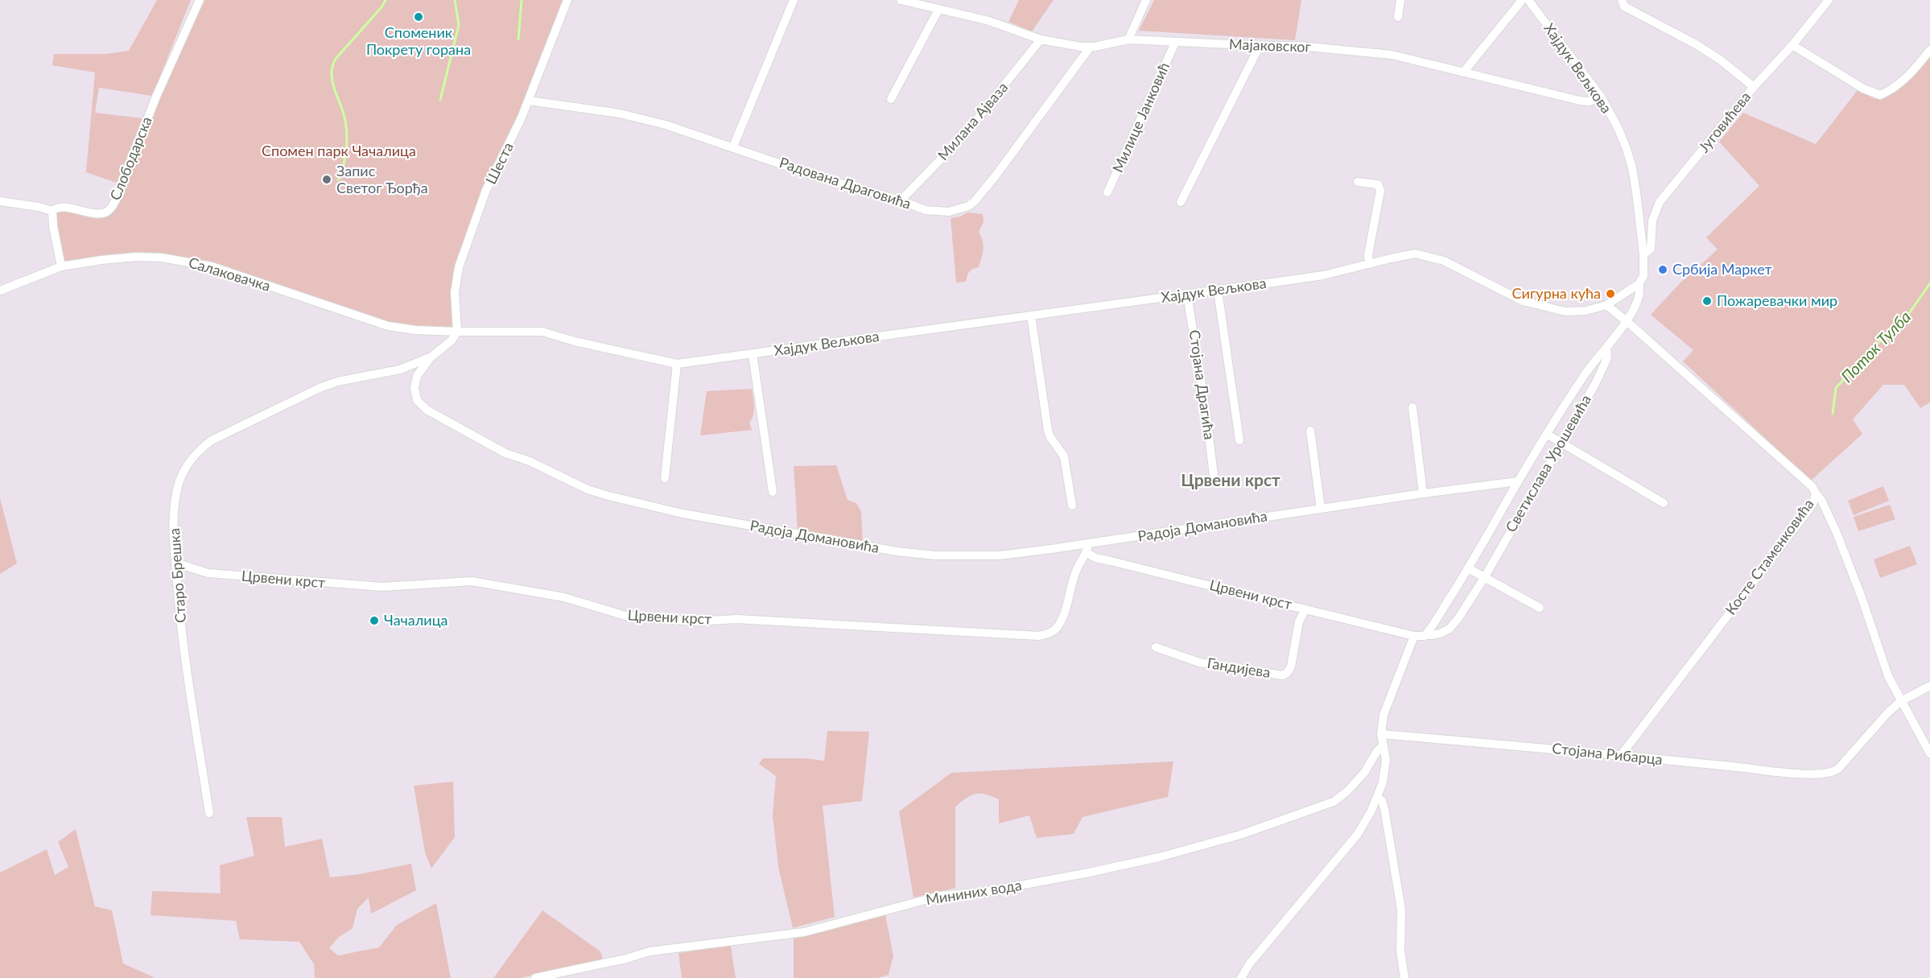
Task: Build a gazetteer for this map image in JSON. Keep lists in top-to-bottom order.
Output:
{
  "streets": {
    "street": [
      "Мајаковског",
      "Хајдук Вељкова",
      "Милице Јанковић",
      "Милана Ајваза",
      "Југовићева",
      "Слободарска",
      "Шеста",
      "Радована Драговића",
      "Салаковачка",
      "Стојана Драгића",
      "Светислава Урошевића",
      "Радоја Домановића",
      "Косте Стаменковића",
      "Старо Брешка",
      "Црвени крст",
      "Гандијева",
      "Стојана Рибарца",
      "Мининих вода"
    ]
  },
  "crossings": [
    ["Мајаковског", "Хајдук Вељкова"],
    ["Мајаковског", "Милице Јанковић"],
    ["Мајаковског", "Милана Ајваза"],
    ["Мајаковског", "Радована Драговића"],
    ["Хајдук Вељкова", "Југовићева"],
    ["Хајдук Вељкова", "Шеста"],
    ["Хајдук Вељкова", "Салаковачка"],
    ["Хајдук Вељкова", "Стојана Драгића"],
    ["Хајдук Вељкова", "Светислава Урошевића"],
    ["Хајдук Вељкова", "Радоја Домановића"],
    ["Хајдук Вељкова", "Косте Стаменковића"],
    ["Милана Ајваза", "Радована Драговића"],
    ["Шеста", "Радована Драговића"],
    ["Шеста", "Салаковачка"],
    ["Шеста", "Радоја Домановића"],
    ["Салаковачка", "Радоја Домановића"],
    ["Светислава Урошевића", "Радоја Домановића"],
    ["Светислава Урошевића", "Косте Стаменковића"],
    ["Светислава Урошевића", "Црвени крст"],
    ["Радоја Домановића", "Старо Брешка"],
    ["Радоја Домановића", "Црвени крст"],
    ["Косте Стаменковића", "Стојана Рибарца"],
    ["Старо Брешка", "Црвени крст"],
    ["Црвени крст", "Гандијева"]
  ],
  "districts": ["Црвени крст"],
  "water": ["Поток Тулба"],
  "parks": ["Спомен парк Чачалица"],
  "places": [
    "Споменик Покрету горана",
    "Запис Светог Ђорђа",
    "Србија Маркет",
    "Сигурна кућа",
    "Пожаревачки мир",
    "Чачалица"
  ]
}
